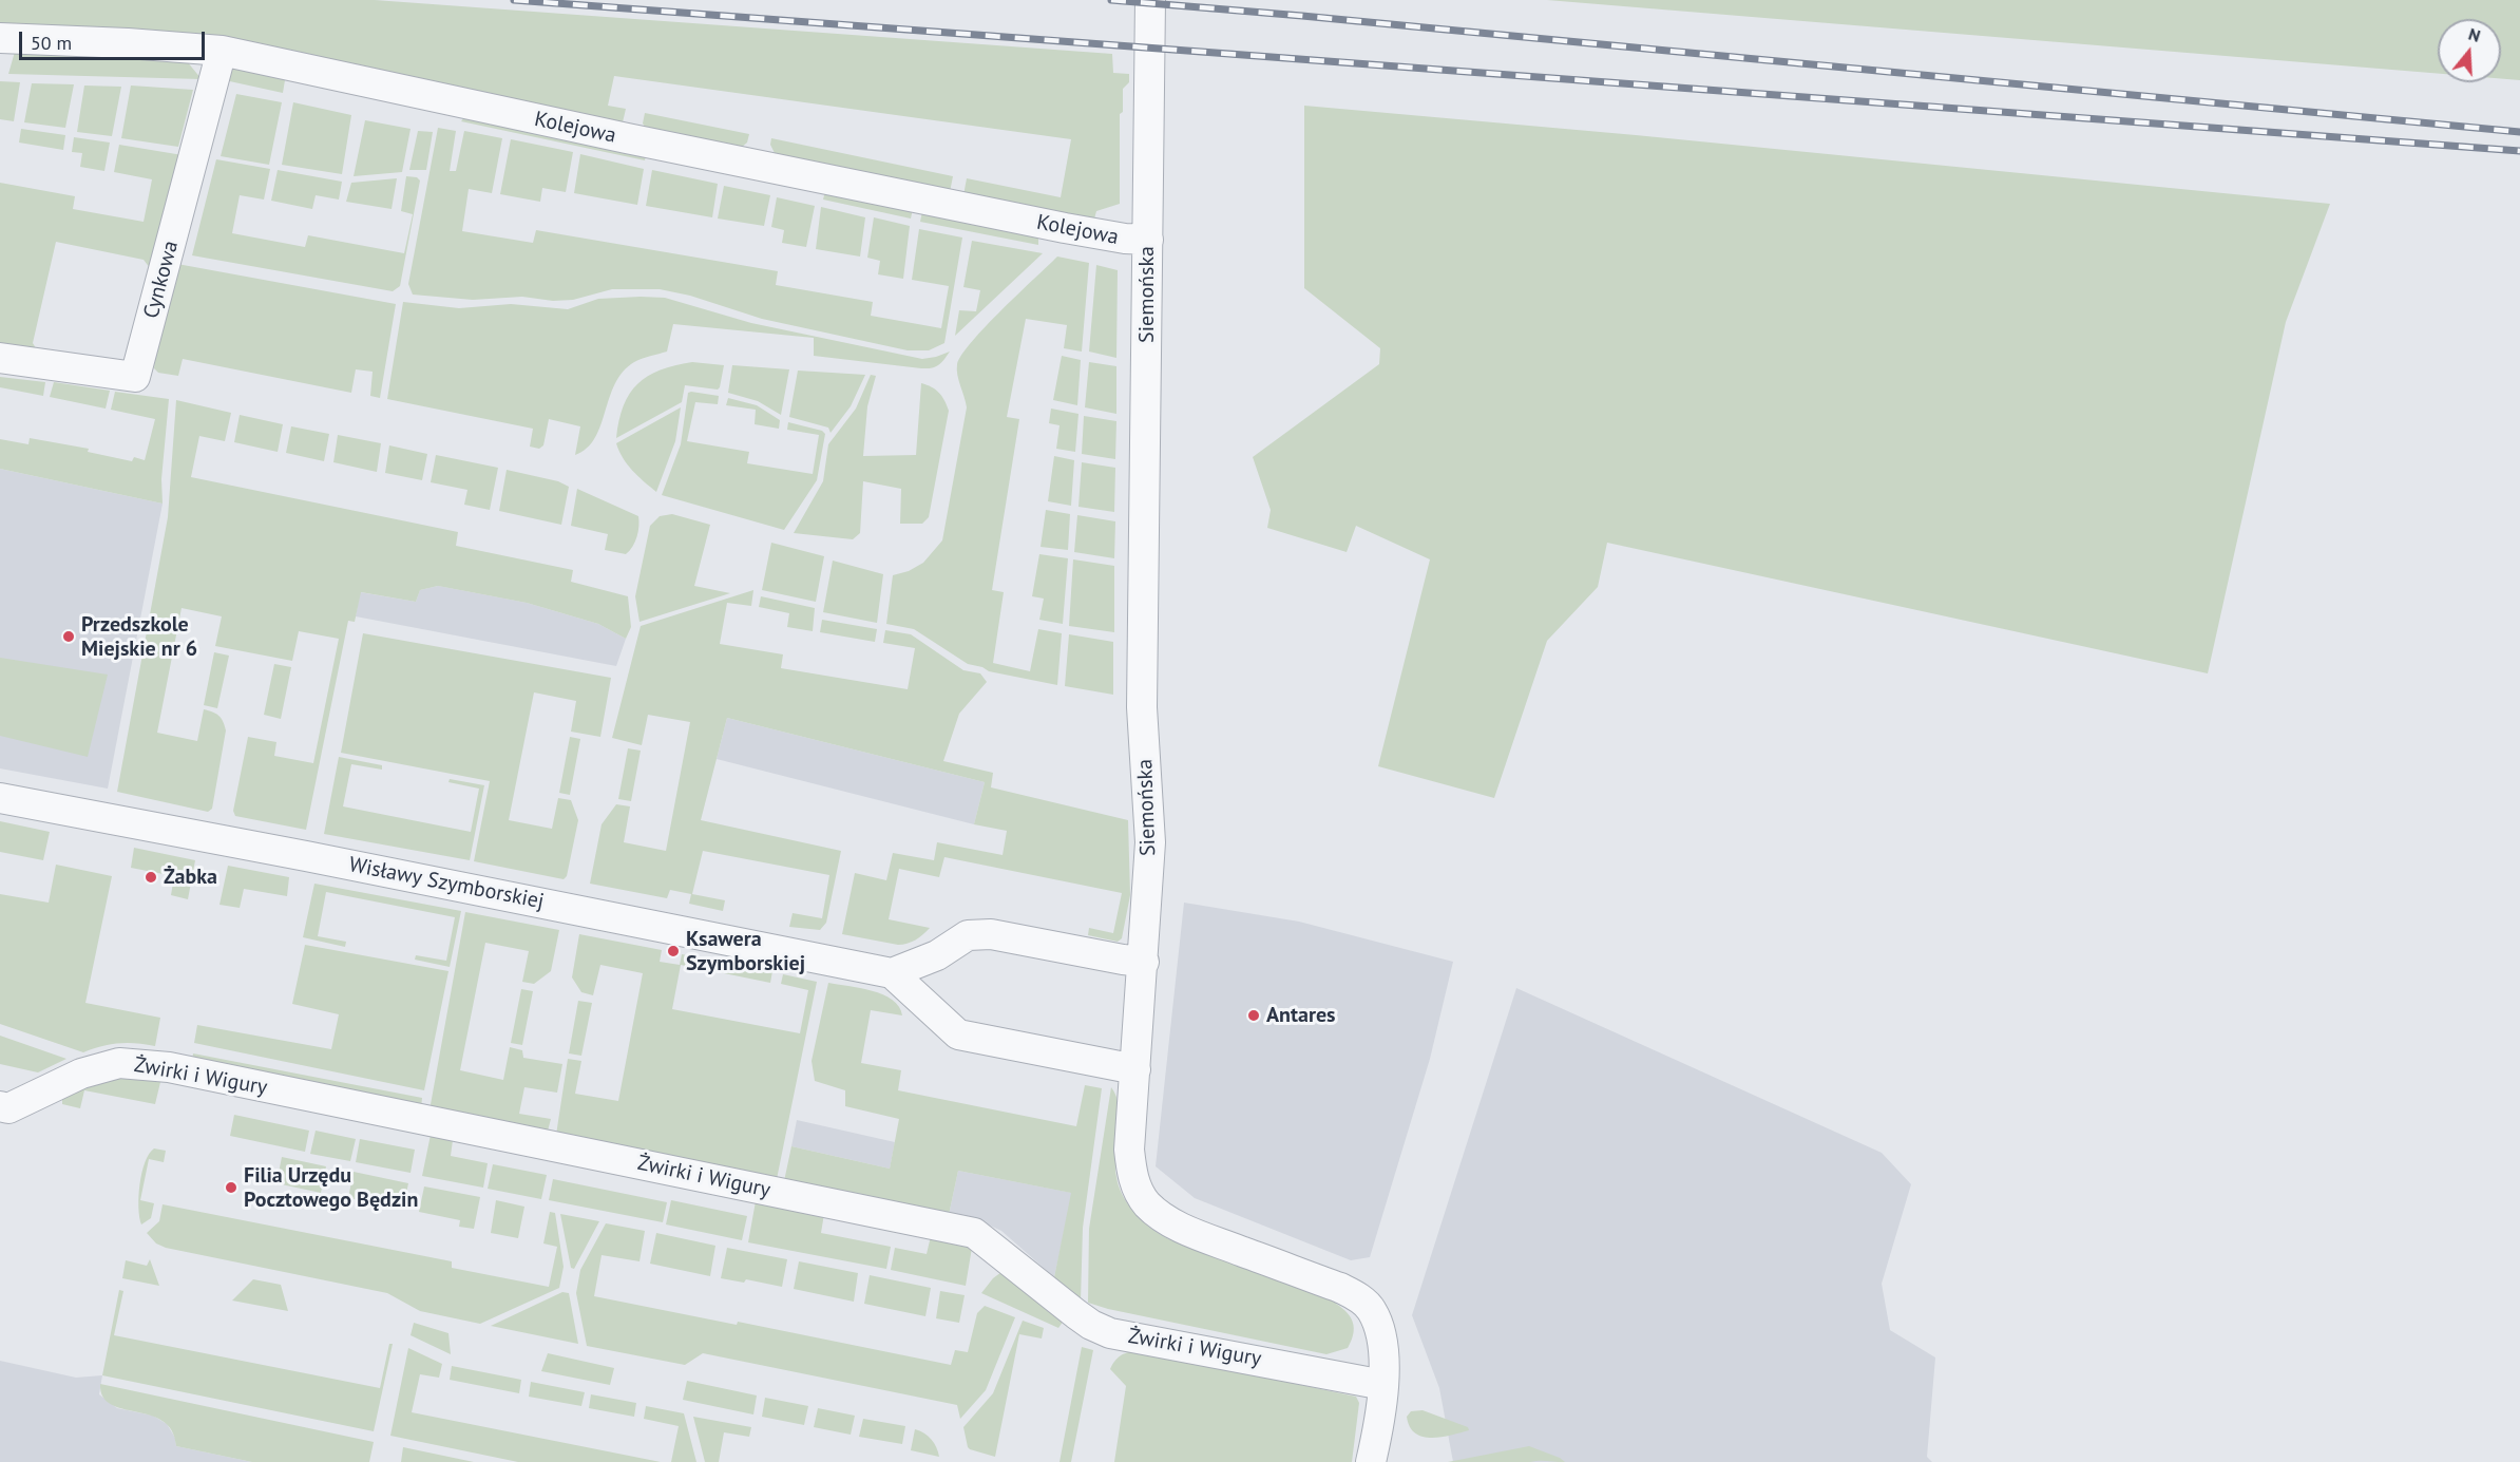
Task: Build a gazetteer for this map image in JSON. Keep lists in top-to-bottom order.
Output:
{
  "streets": {
    "street": [
      "Kolejowa",
      "Cynkowa",
      "Siemońska",
      "Wisławy Szymborskiej",
      "Żwirki i Wigury"
    ]
  },
  "crossings": [
    ["Kolejowa", "Cynkowa"],
    ["Kolejowa", "Siemońska"],
    ["Siemońska", "Żwirki i Wigury"]
  ],
  "places": [
    "Przedszkole Miejskie nr 6",
    "Żabka",
    "Ksawera Szymborskiej",
    "Antares",
    "Filia Urzędu Pocztowego Będzin"
  ],
  "scale_bar": "50 m",
  "north": "top"
}
